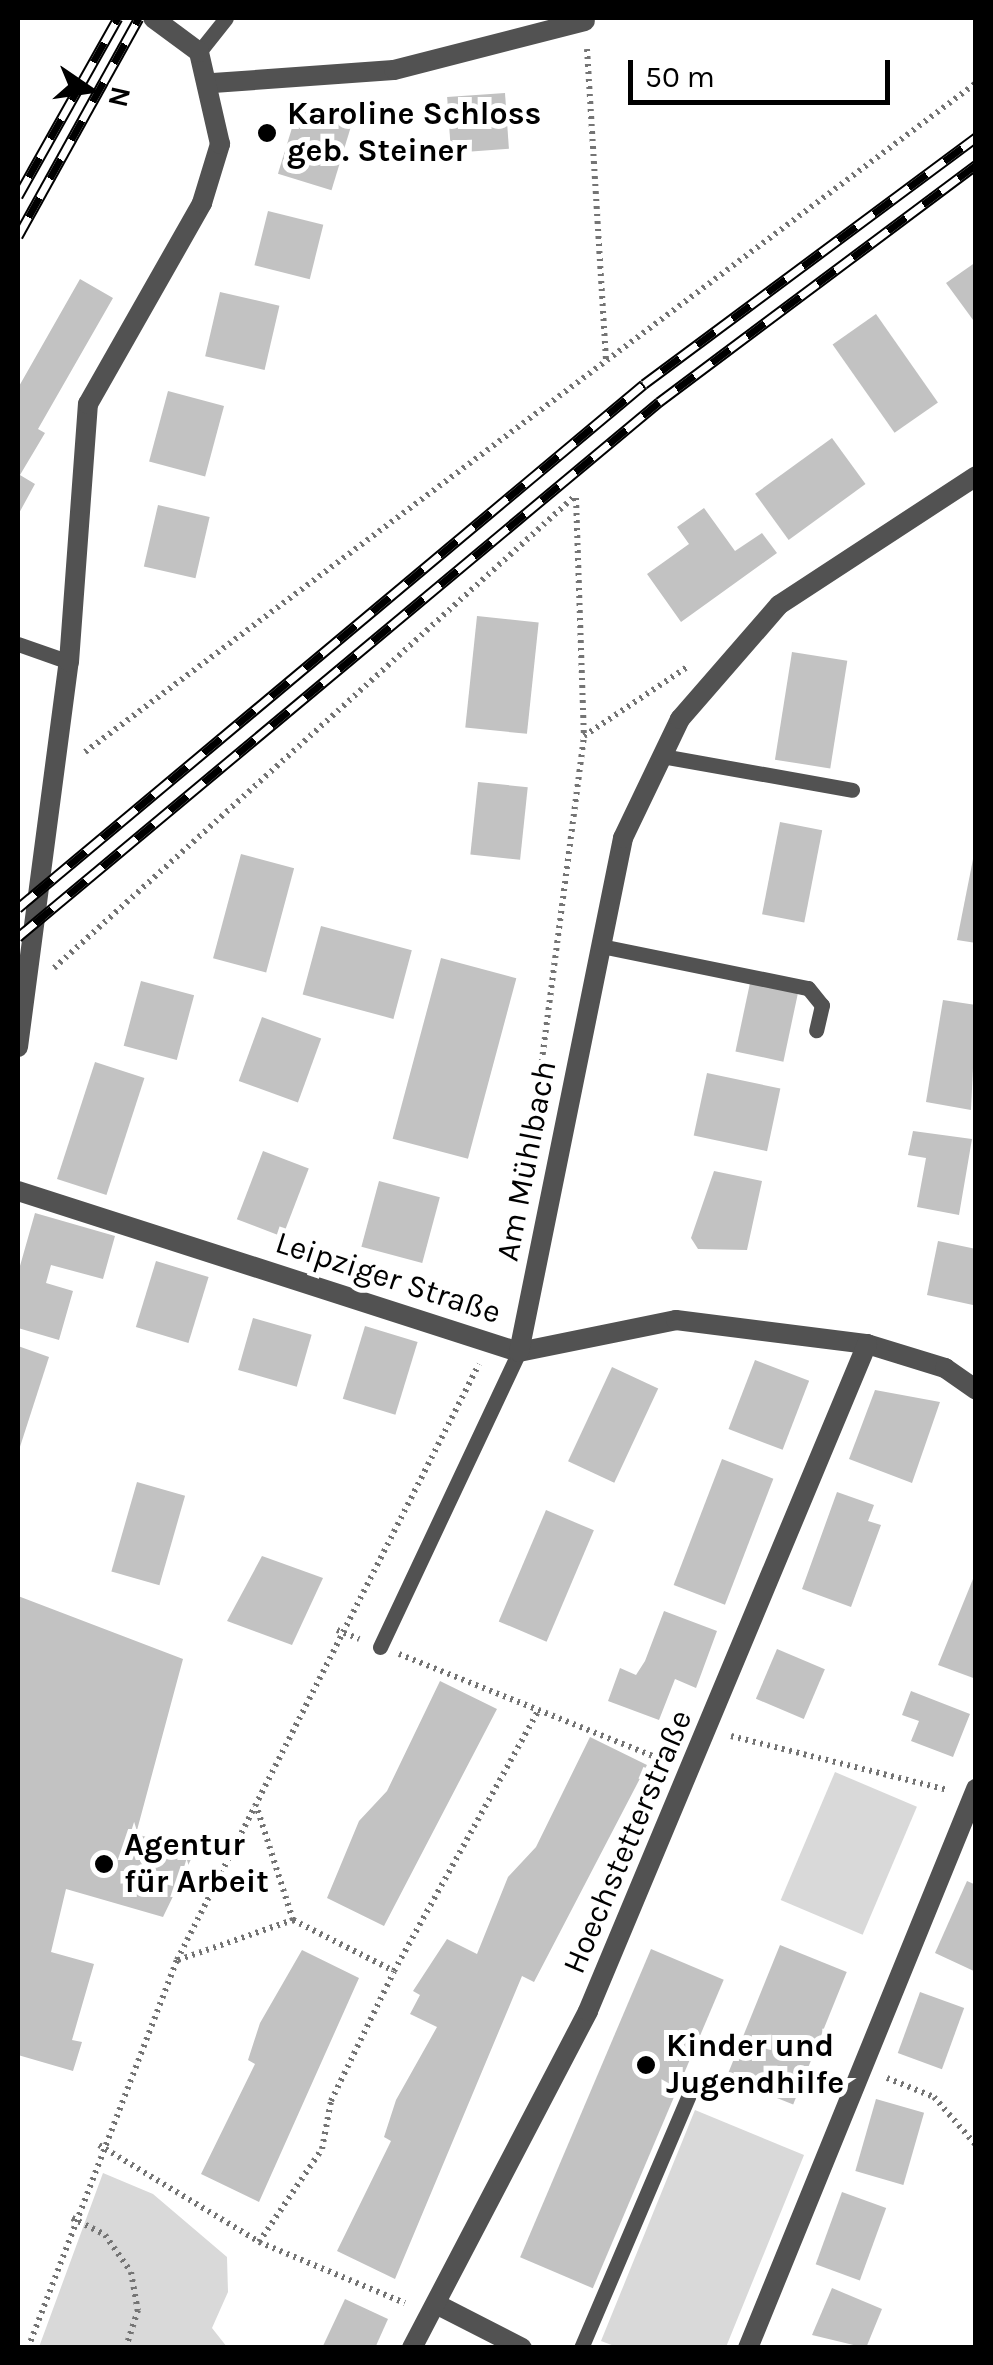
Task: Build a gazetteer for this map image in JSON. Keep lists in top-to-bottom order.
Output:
{
  "streets": {
    "street": ["Am Mühlbach", "Leipziger Straße", "Hoechstetterstraße"]
  },
  "crossings": [
    ["Am Mühlbach", "Leipziger Straße"],
    ["Leipziger Straße", "Hoechstetterstraße"]
  ],
  "places": ["Karoline Schloss geb. Steiner", "Agentur für Arbeit", "Kinder und Jugendhilfe"],
  "scale_bar": "50 m",
  "north": "right"
}
